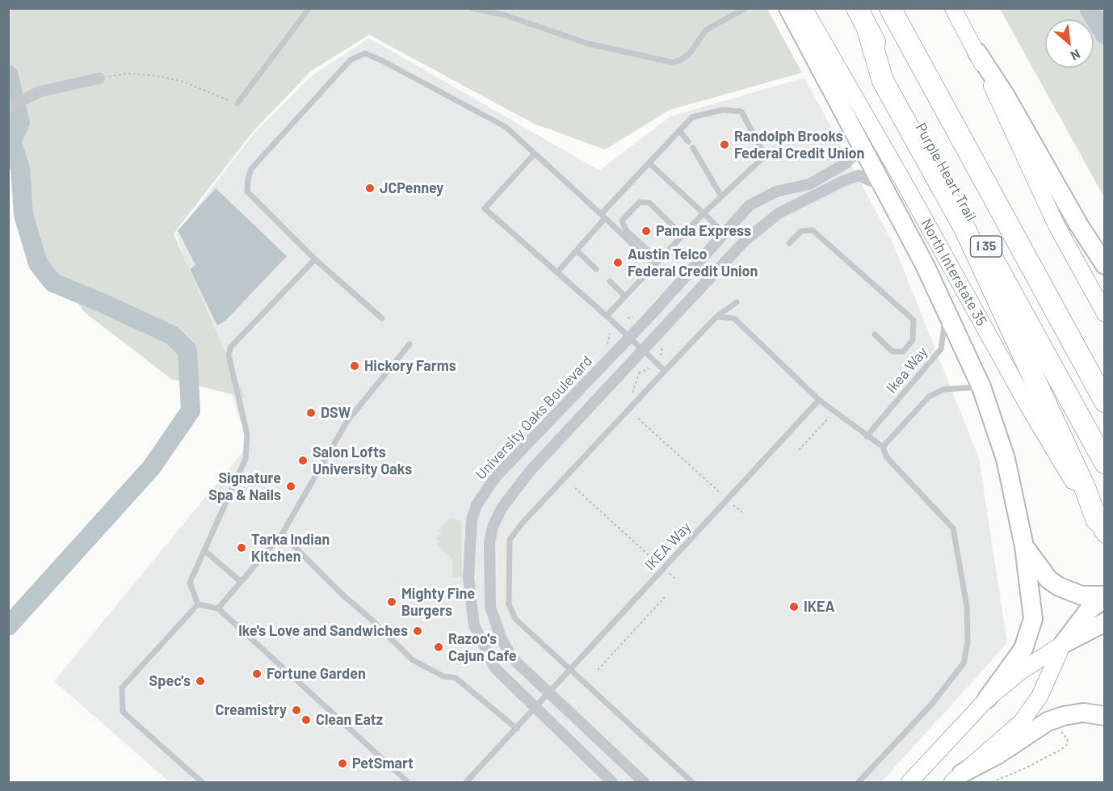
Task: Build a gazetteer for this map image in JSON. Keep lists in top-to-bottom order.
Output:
{
  "streets": {
    "highway": ["Purple Heart Trail", "I 35"],
    "main road": ["North Interstate 35"],
    "street": ["University Oaks Boulevard"],
    "lane": ["Ikea Way", "IKEA Way"]
  },
  "crossings": [
    ["University Oaks Boulevard", "IKEA Way"]
  ],
  "places": [
    "Randolph Brooks Federal Credit Union",
    "JCPenney",
    "Panda Express",
    "Austin Telco Federal Credit Union",
    "Hickory Farms",
    "DSW",
    "Salon Lofts University Oaks",
    "Signature Spa & Nails",
    "Tarka Indian Kitchen",
    "Mighty Fine Burgers",
    "IKEA",
    "Ike's Love and Sandwiches",
    "Razoo's Cajun Cafe",
    "Fortune Garden",
    "Spec's",
    "Creamistry",
    "Clean Eatz",
    "PetSmart"
  ],
  "north": "bottom right"
}
